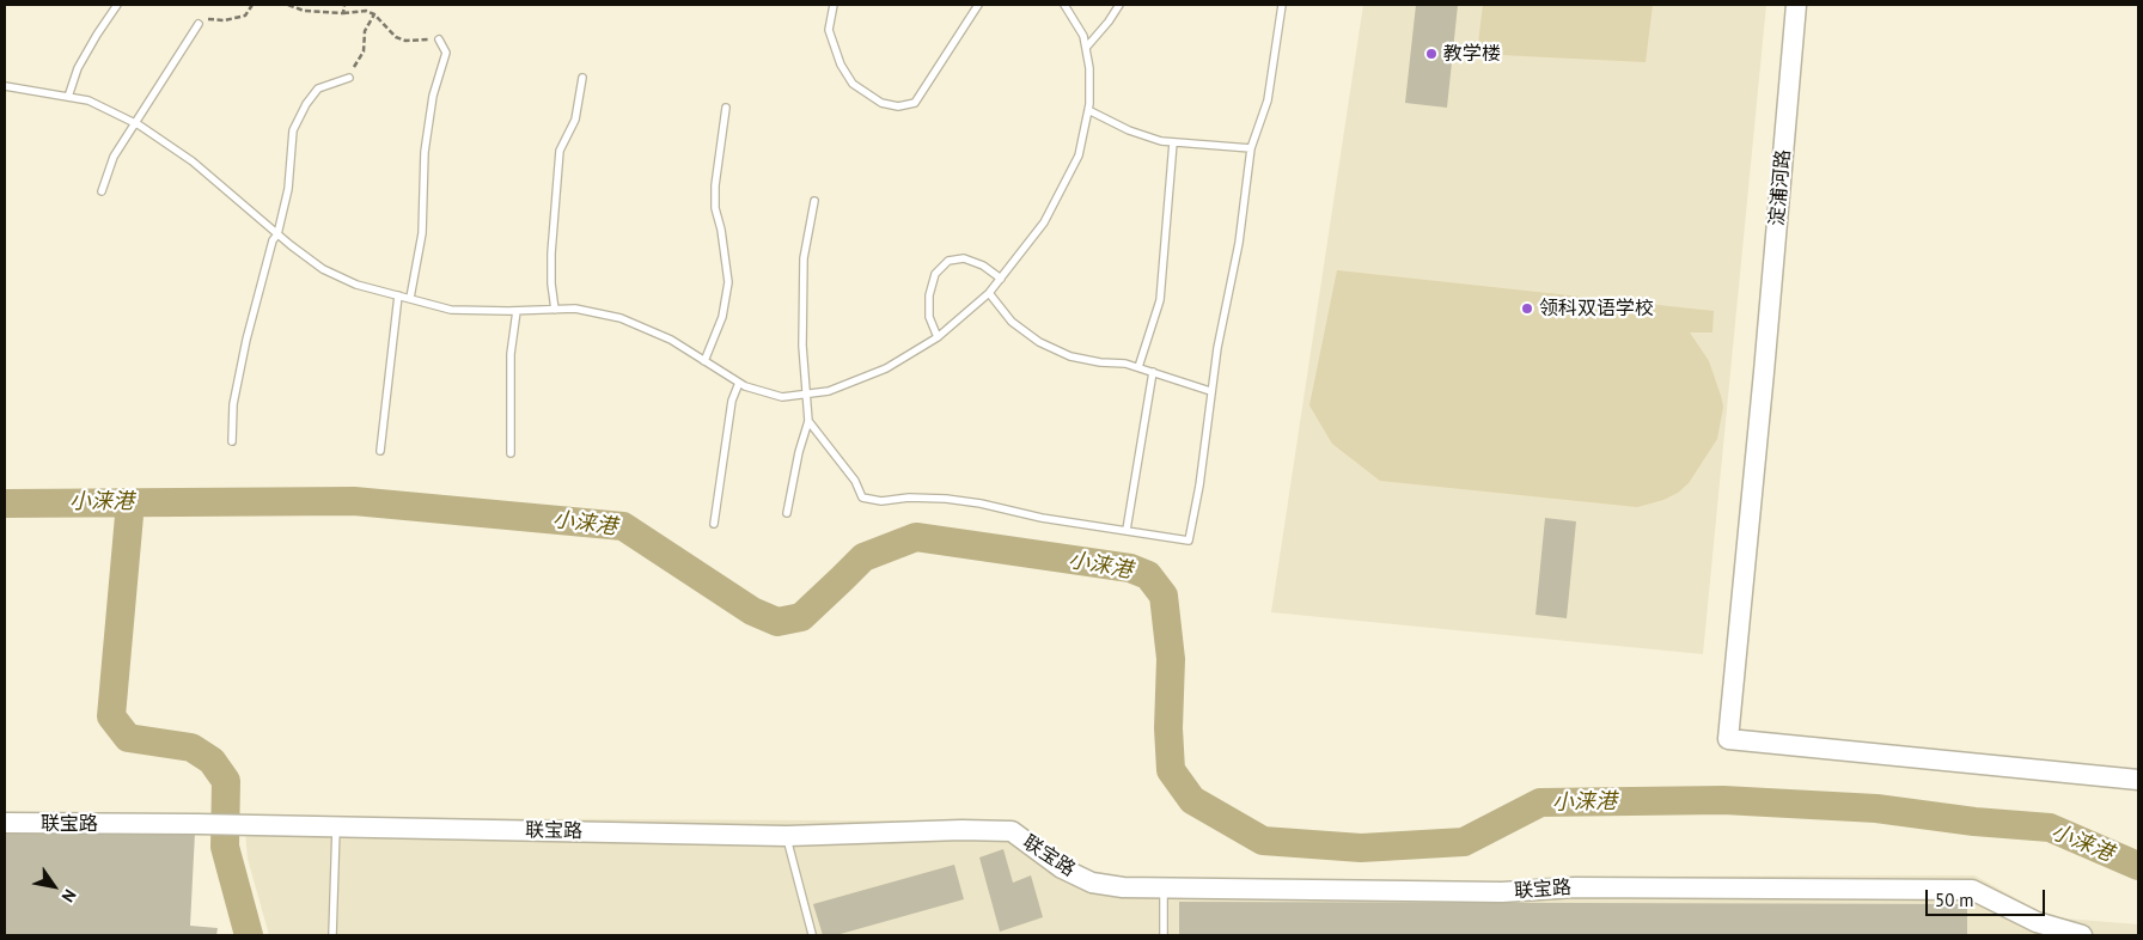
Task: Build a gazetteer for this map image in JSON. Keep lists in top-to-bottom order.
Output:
{
  "streets": {
    "street": ["淀浦河路", "联宝路"]
  },
  "water": ["小涞港"],
  "places": ["教学楼", "领科双语学校"],
  "scale_bar": "50 m",
  "north": "bottom right"
}
